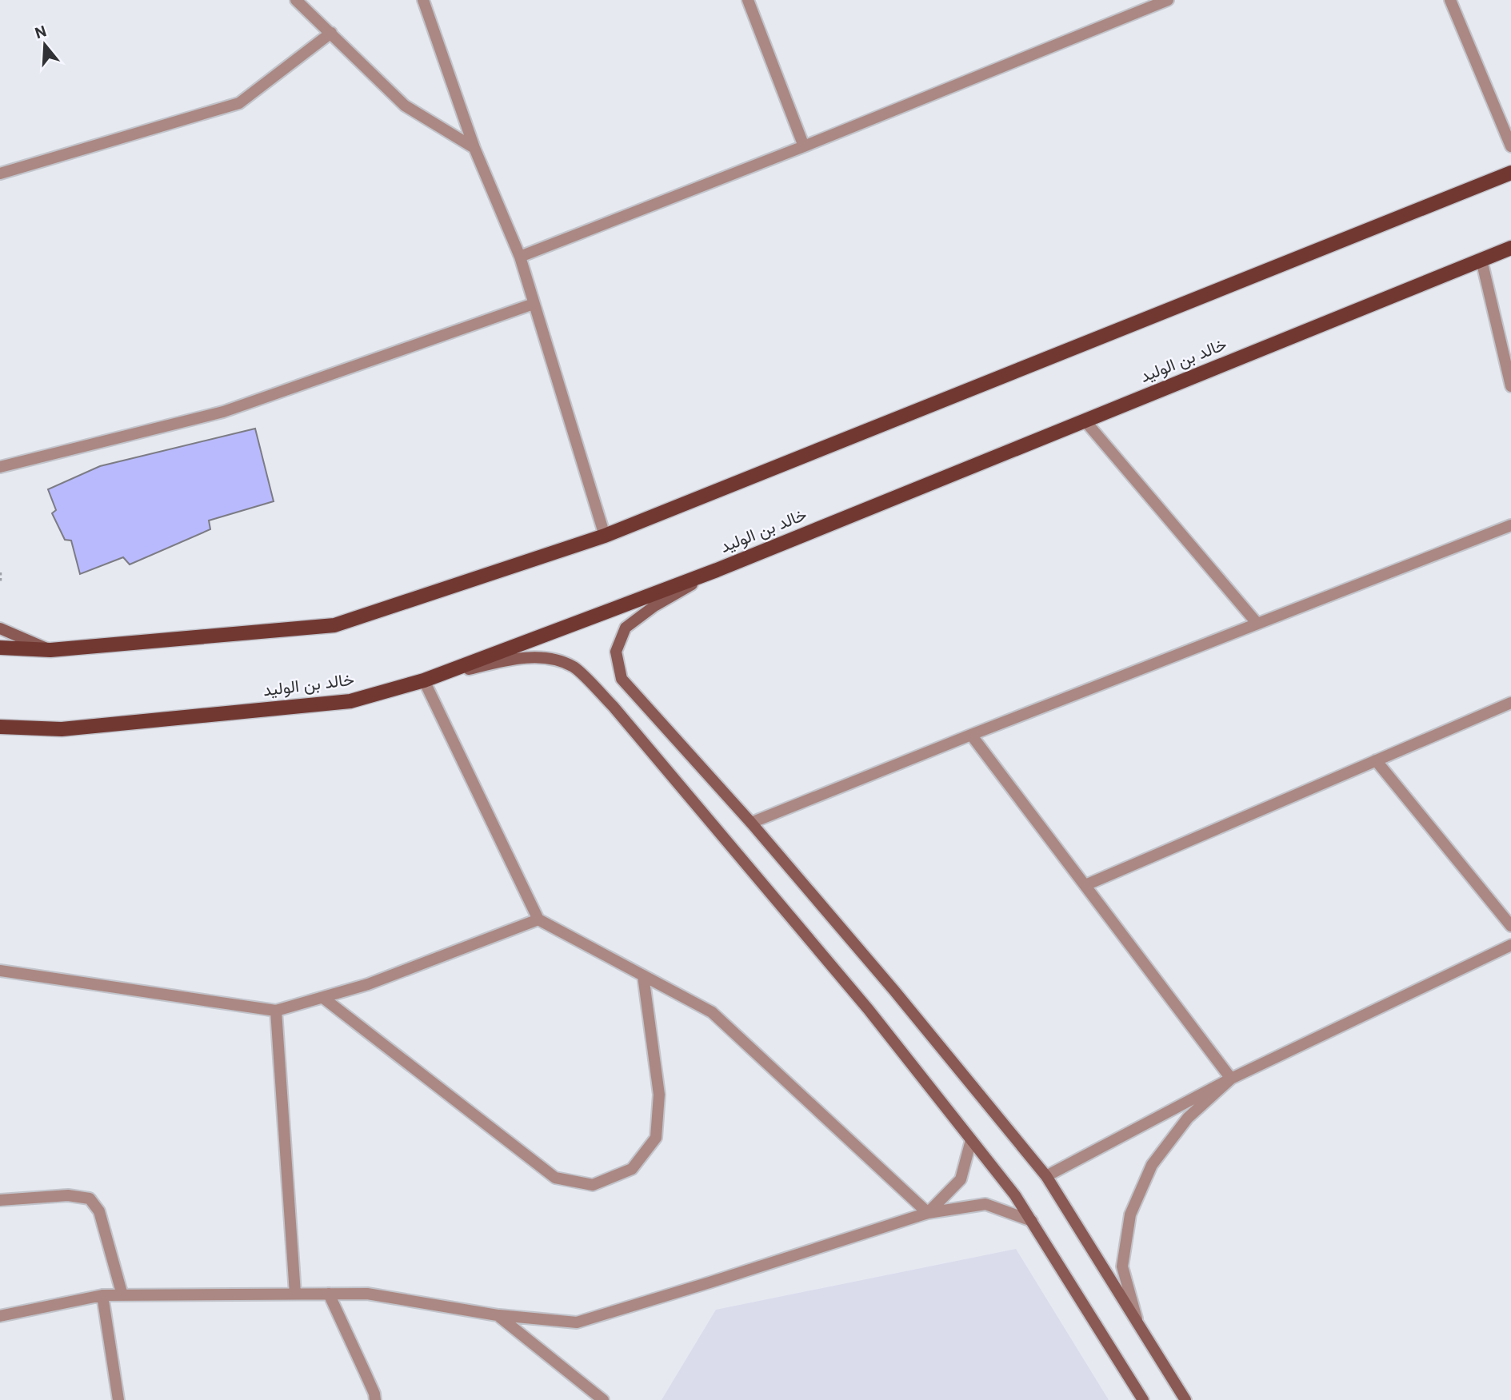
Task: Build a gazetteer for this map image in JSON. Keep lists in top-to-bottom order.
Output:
{
  "streets": {
    "main road": ["خالد بن الوليد"]
  },
  "north": "top"
}
